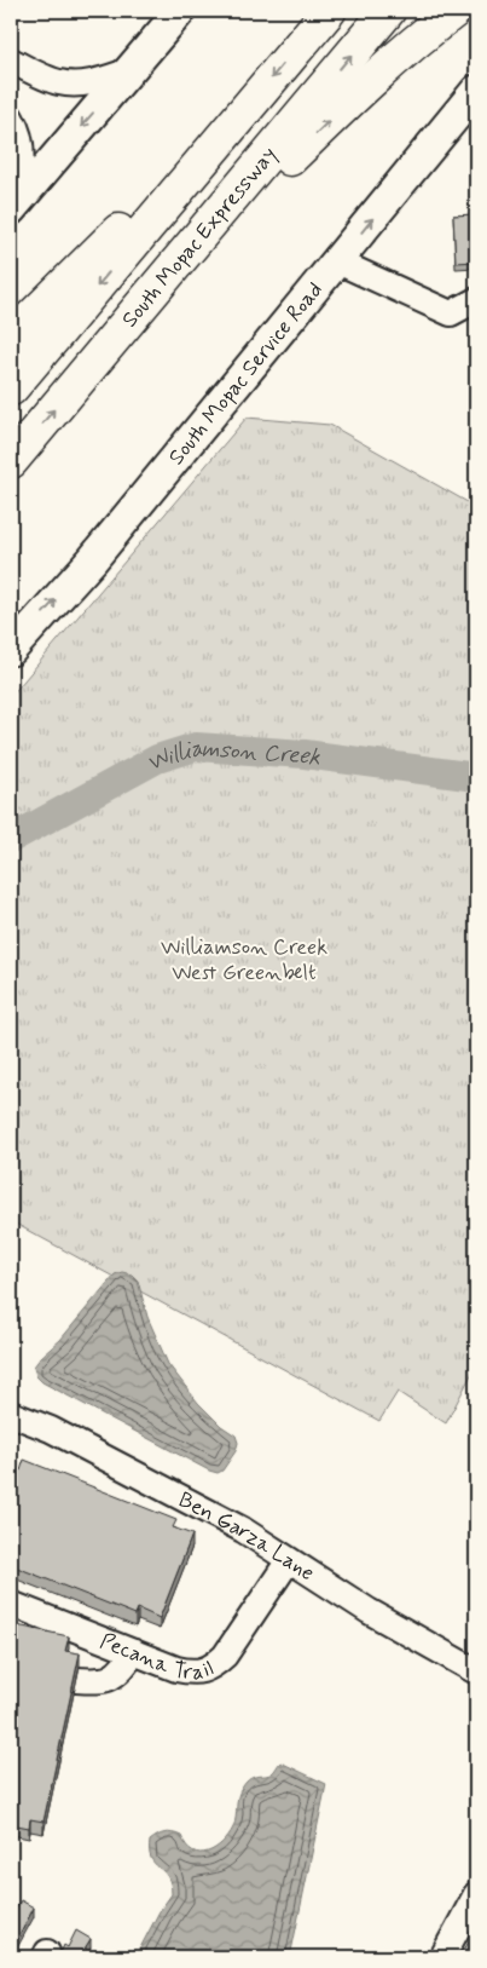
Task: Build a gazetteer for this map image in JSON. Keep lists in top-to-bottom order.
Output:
{
  "streets": {
    "highway": ["South Mopac Expressway"],
    "main road": ["South Mopac Service Road"],
    "street": ["Ben Garza Lane", "Pecana Trail"]
  },
  "crossings": [
    ["Ben Garza Lane", "Pecana Trail"]
  ],
  "one_way": ["South Mopac Service Road"],
  "water": ["Williamson Creek"],
  "parks": ["Williamson Creek West Greenbelt"]
}
